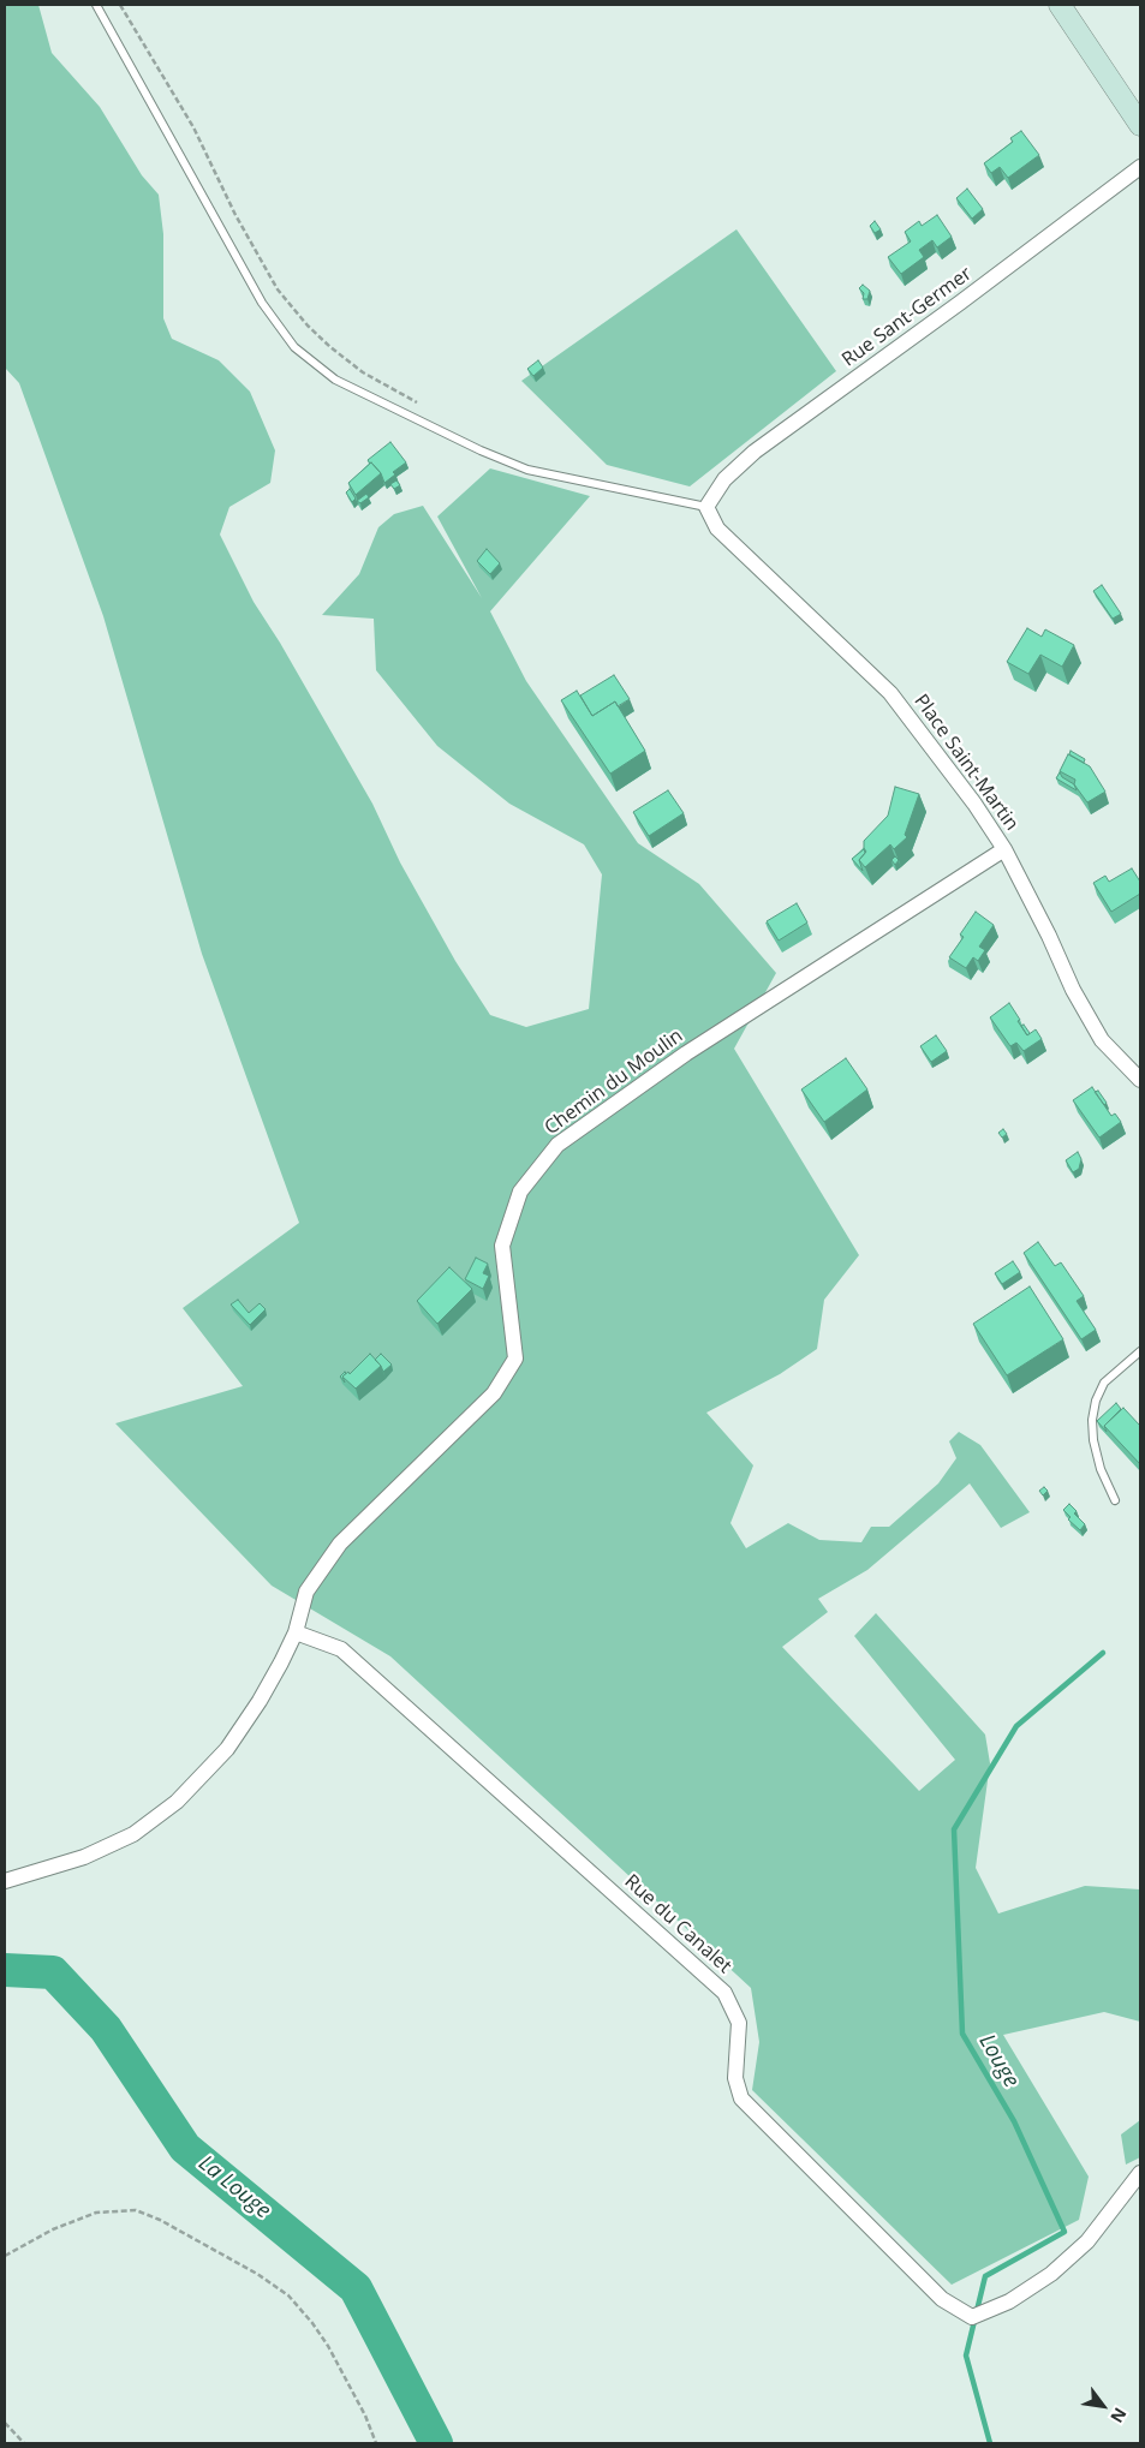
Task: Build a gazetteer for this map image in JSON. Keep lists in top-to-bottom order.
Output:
{
  "streets": {
    "street": [
      "Rue Sant-Germer",
      "Place Saint-Martin",
      "Chemin du Moulin",
      "Rue du Canalet"
    ]
  },
  "crossings": [
    ["Rue Sant-Germer", "Place Saint-Martin"],
    ["Place Saint-Martin", "Chemin du Moulin"],
    ["Chemin du Moulin", "Rue du Canalet"]
  ],
  "water": ["Louge", "La Louge"],
  "north": "bottom right"
}
